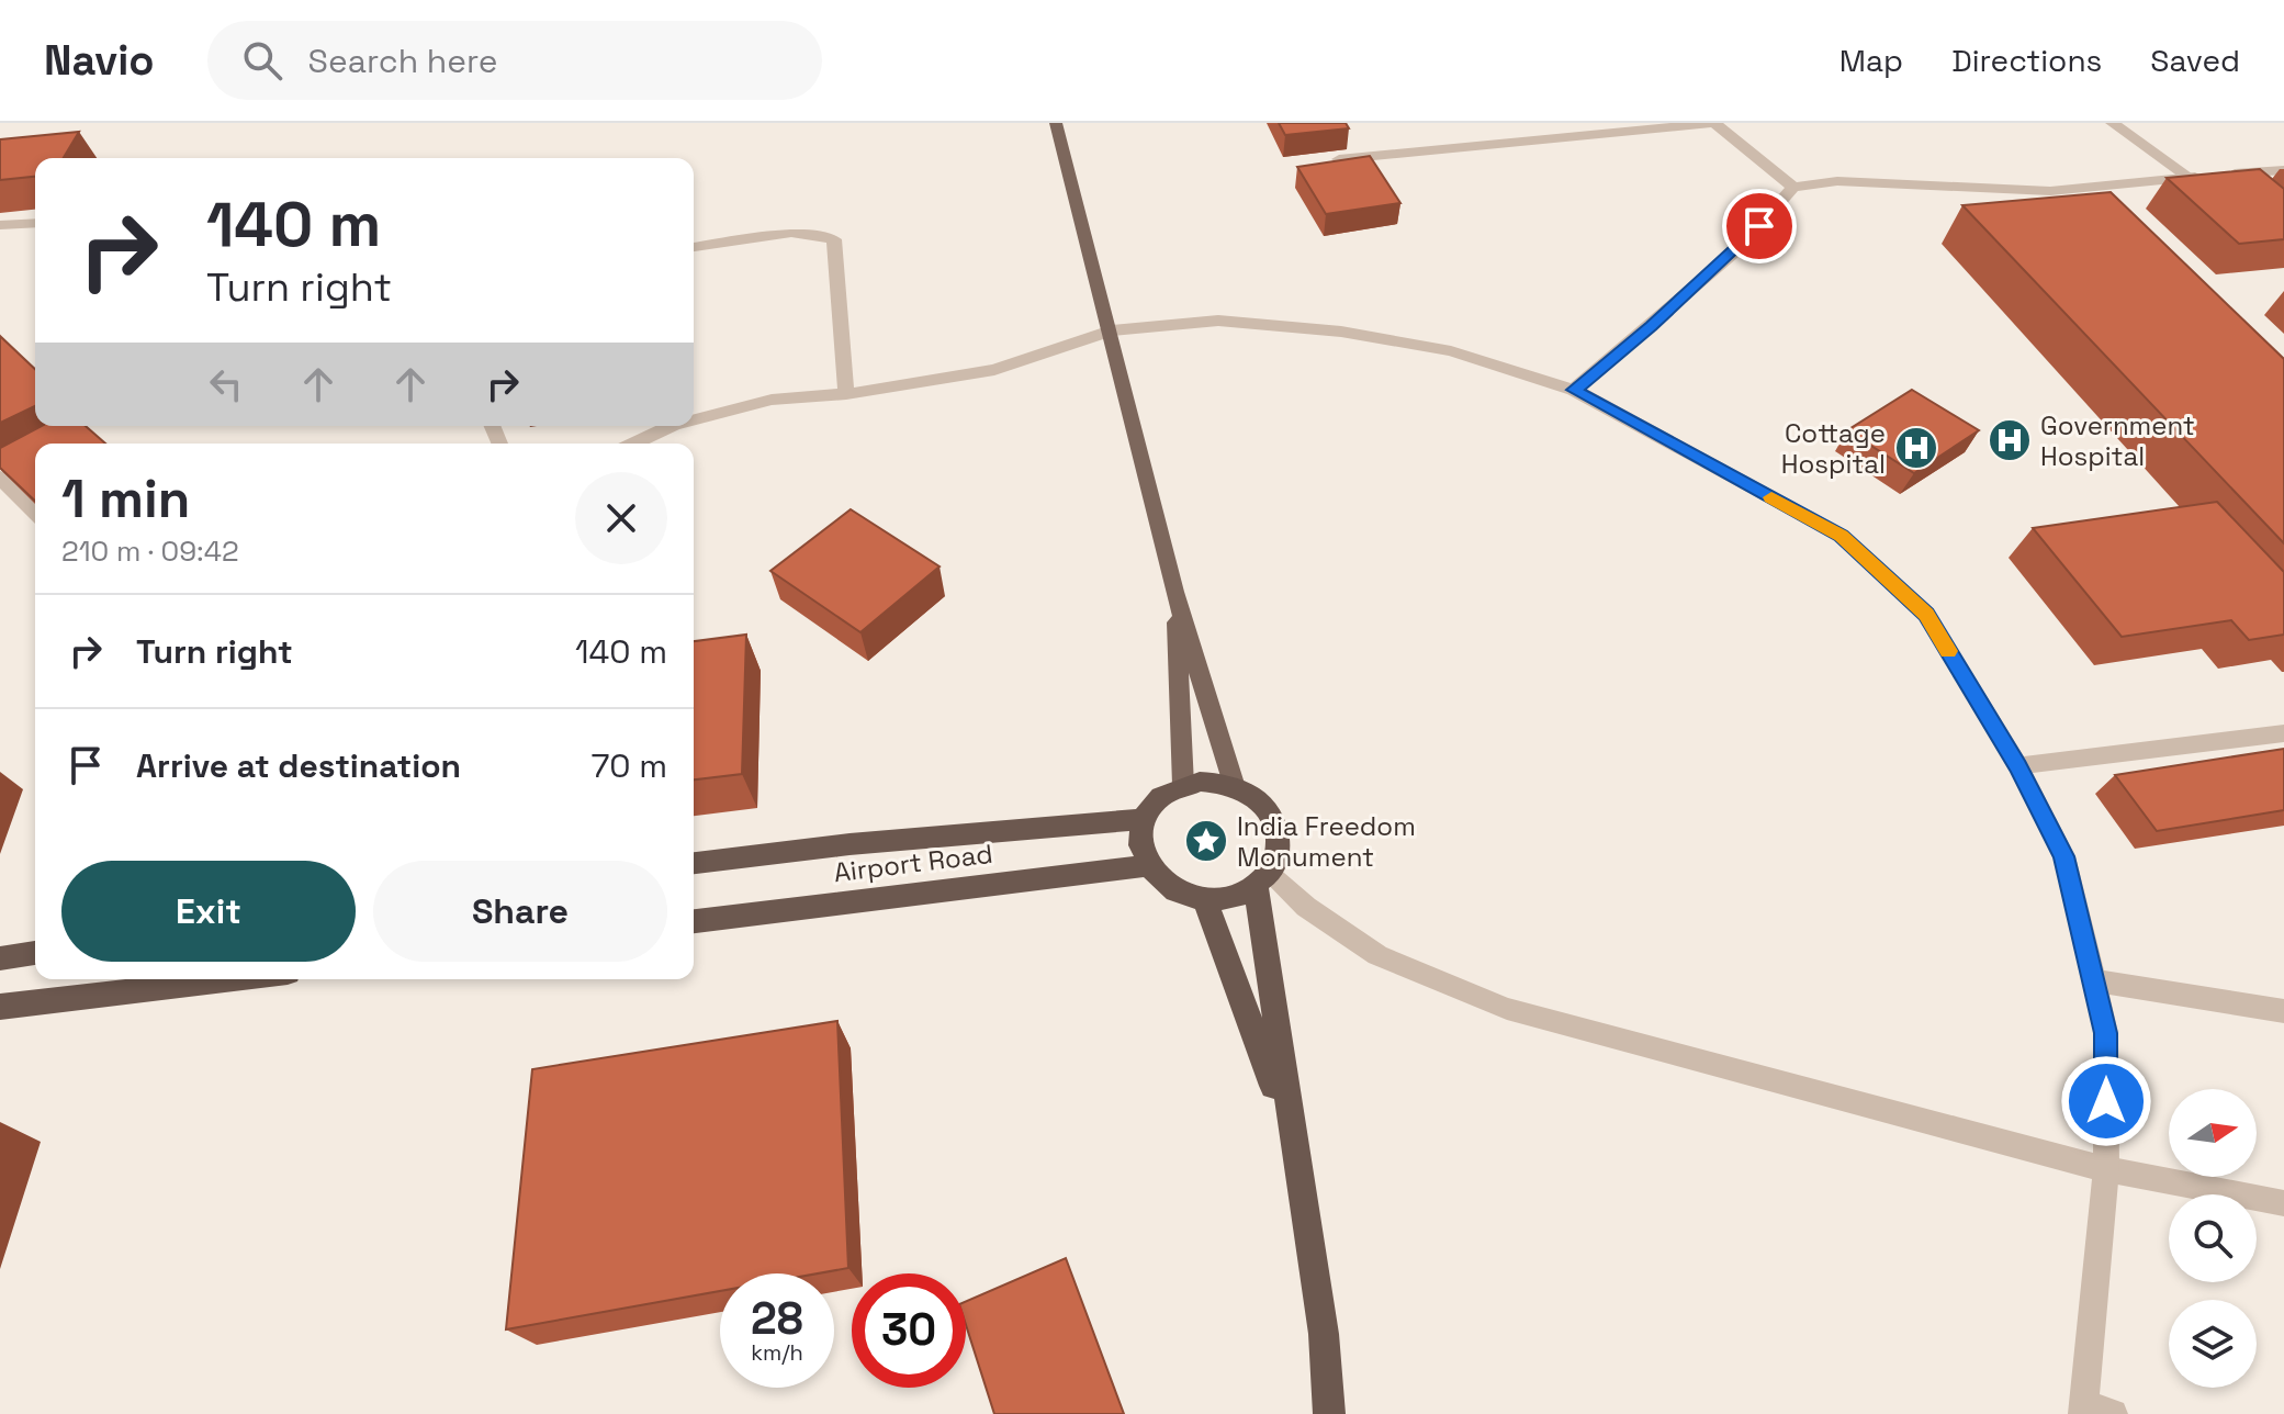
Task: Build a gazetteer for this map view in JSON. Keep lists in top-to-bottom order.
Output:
{
  "streets": {
    "highway": ["Airport Road"]
  },
  "places": {
    "hospital": ["Government Hospital", "Cottage Hospital"],
    "place": ["India Freedom Monument"]
  },
  "north": "right",
  "page": {
    "header": "Navio",
    "search": "Search here",
    "nav": ["Map", "Directions", "Saved"],
    "turn": ["140 m", "Turn right"],
    "heading": ["1 min", "210 m · 09:42"],
    "list": [
      {
        "name": "Turn right",
        "value": "140 m"
      },
      {
        "name": "Arrive at destination",
        "value": "70 m"
      }
    ],
    "buttons": ["Exit", "Share"],
    "speed": "28 km/h",
    "limit": "30"
  }
}
